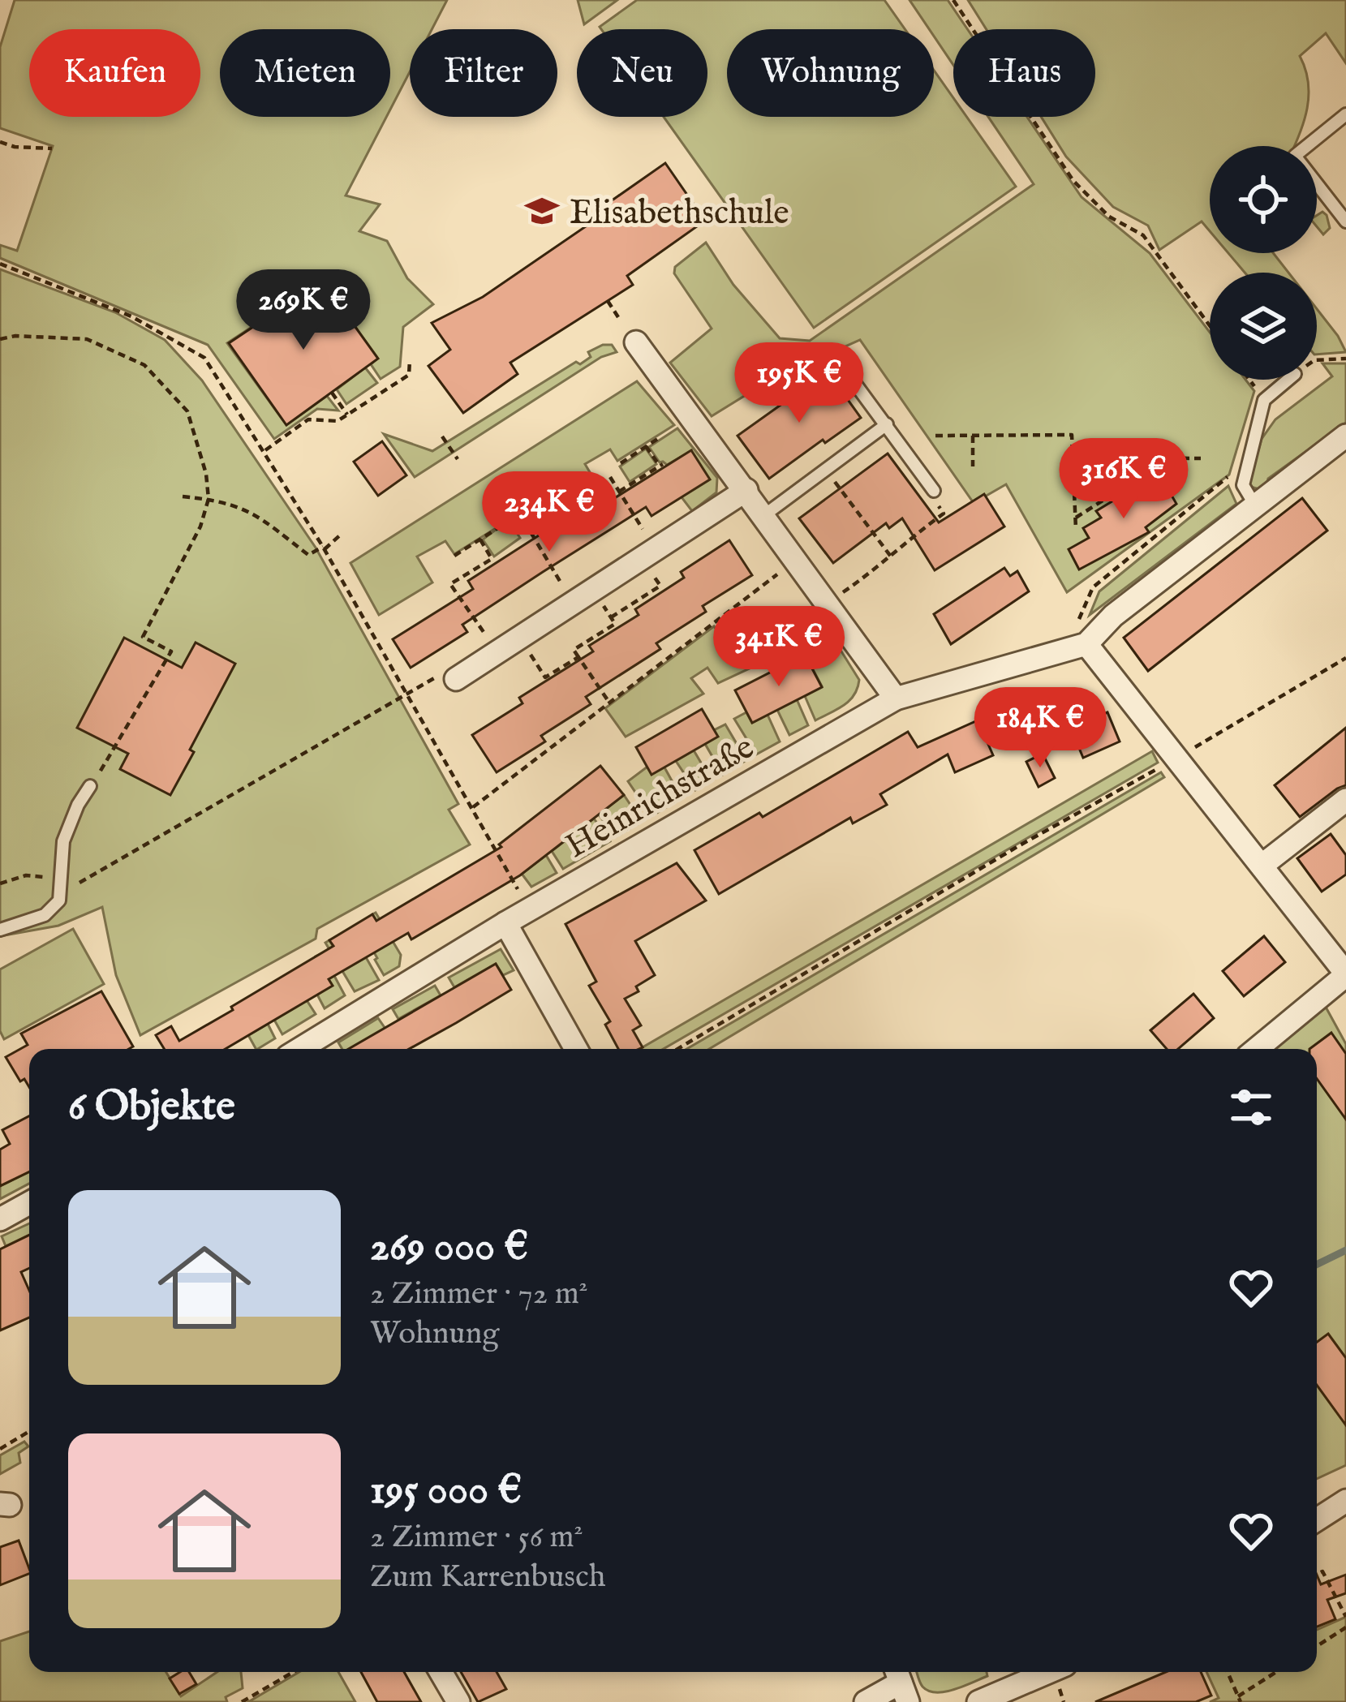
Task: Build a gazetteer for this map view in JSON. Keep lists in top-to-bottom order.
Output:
{
  "streets": {
    "street": ["Heinrichstraße"]
  },
  "places": {
    "school or university": ["Elisabethschule"]
  },
  "page": {
    "chip": [
      "Kaufen",
      "Mieten",
      "Filter",
      "Neu",
      "Wohnung",
      "Haus"
    ],
    "price": [
      "269K €",
      "195K €",
      "316K €",
      "234K €",
      "341K €",
      "184K €"
    ],
    "heading": "6 Objekte",
    "list": [
      {
        "name": "269 000 €",
        "note": "2 Zimmer · 72 m² · Wohnung"
      },
      {
        "name": "195 000 €",
        "note": "2 Zimmer · 56 m² · Zum Karrenbusch"
      }
    ]
  }
}
